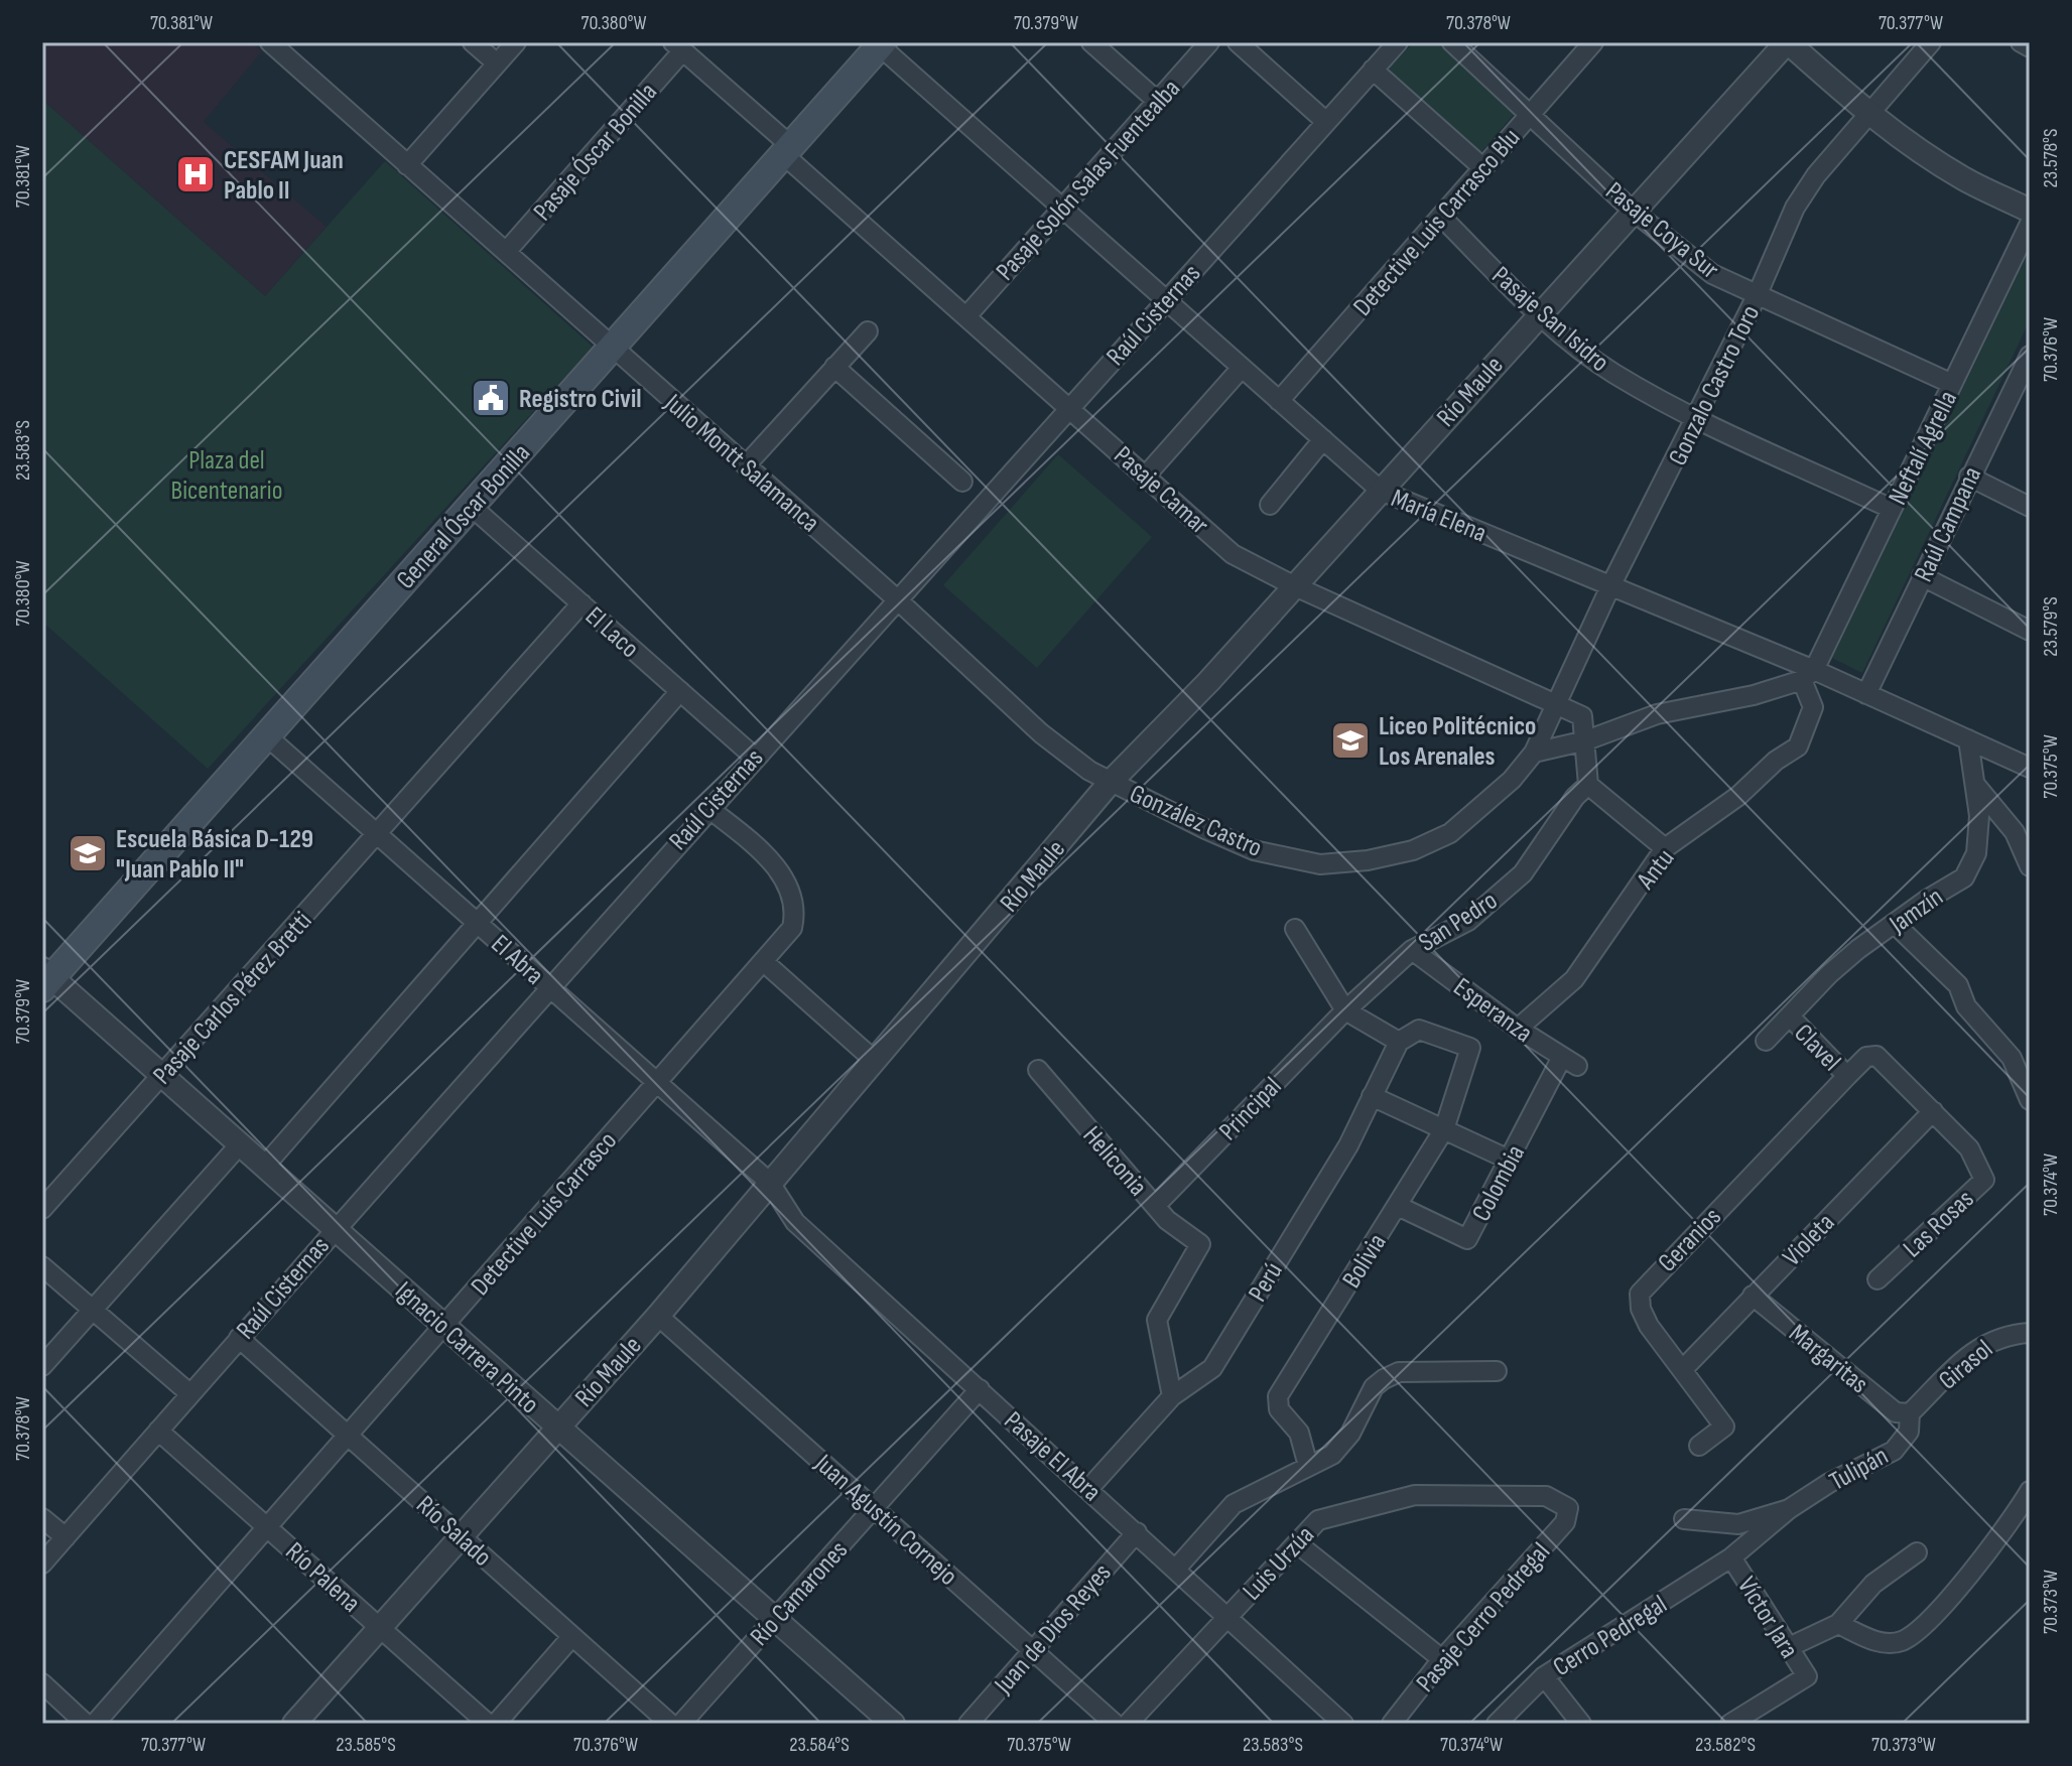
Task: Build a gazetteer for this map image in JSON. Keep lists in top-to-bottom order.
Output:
{
  "streets": {
    "main road": ["General Óscar Bonilla"],
    "street": [
      "Pasaje Óscar Bonilla",
      "Pasaje Solón Salas Fuentealba",
      "Detective Luis Carrasco Blu",
      "Pasaje Coya Sur",
      "Raúl Cisternas",
      "Pasaje San Isidro",
      "Gonzalo Castro Toro",
      "Río Maule",
      "Neftalí Agrella",
      "Julio Montt Salamanca",
      "Pasaje Camar",
      "María Elena",
      "Raúl Campana",
      "El Laco",
      "González Castro",
      "Antu",
      "Jamzín",
      "San Pedro",
      "El Abra",
      "Pasaje Carlos Pérez Bretti",
      "Esperanza",
      "Clavel",
      "Principal",
      "Heliconia",
      "Colombia",
      "Detective Luis Carrasco",
      "Las Rosas",
      "Geranios",
      "Violeta",
      "Bolivia",
      "Perú",
      "Ignacio Carrera Pinto",
      "Margaritas",
      "Girasol",
      "Pasaje El Abra",
      "Tulipán",
      "Juan Agustín Cornejo",
      "Río Salado",
      "Luis Urzúa",
      "Río Palena",
      "Río Camarones",
      "Pasaje Cerro Pedregal",
      "Víctor Jara",
      "Juan de Dios Reyes",
      "Cerro Pedregal"
    ]
  },
  "crossings": [
    ["Pasaje Óscar Bonilla", "Julio Montt Salamanca"],
    ["Pasaje Óscar Bonilla", "Pasaje Camar"],
    ["Pasaje Solón Salas Fuentealba", "Pasaje Camar"],
    ["Pasaje Solón Salas Fuentealba", "María Elena"],
    ["Detective Luis Carrasco Blu", "Pasaje Coya Sur"],
    ["Detective Luis Carrasco Blu", "Pasaje San Isidro"],
    ["Detective Luis Carrasco Blu", "María Elena"],
    ["Pasaje Coya Sur", "Gonzalo Castro Toro"],
    ["Pasaje Coya Sur", "Río Maule"],
    ["Pasaje Coya Sur", "Neftalí Agrella"],
    ["Raúl Cisternas", "Julio Montt Salamanca"],
    ["Raúl Cisternas", "Pasaje Camar"],
    ["Raúl Cisternas", "María Elena"],
    ["Raúl Cisternas", "El Laco"],
    ["Raúl Cisternas", "El Abra"],
    ["Raúl Cisternas", "Detective Luis Carrasco"],
    ["Raúl Cisternas", "Ignacio Carrera Pinto"],
    ["Raúl Cisternas", "Río Salado"],
    ["Raúl Cisternas", "Río Palena"],
    ["Pasaje San Isidro", "Gonzalo Castro Toro"],
    ["Pasaje San Isidro", "Río Maule"],
    ["Pasaje San Isidro", "Neftalí Agrella"],
    ["Gonzalo Castro Toro", "Pasaje Camar"],
    ["Gonzalo Castro Toro", "María Elena"],
    ["Gonzalo Castro Toro", "González Castro"],
    ["Río Maule", "Julio Montt Salamanca"],
    ["Río Maule", "Pasaje Camar"],
    ["Río Maule", "María Elena"],
    ["Río Maule", "González Castro"],
    ["Río Maule", "El Abra"],
    ["Río Maule", "Ignacio Carrera Pinto"],
    ["Río Maule", "Pasaje El Abra"],
    ["Río Maule", "Juan Agustín Cornejo"],
    ["Río Maule", "Río Salado"],
    ["Río Maule", "Río Palena"],
    ["Neftalí Agrella", "María Elena"],
    ["Neftalí Agrella", "Antu"],
    ["Julio Montt Salamanca", "General Óscar Bonilla"],
    ["Julio Montt Salamanca", "González Castro"],
    ["Pasaje Camar", "General Óscar Bonilla"],
    ["María Elena", "General Óscar Bonilla"],
    ["María Elena", "Raúl Campana"],
    ["María Elena", "Antu"],
    ["María Elena", "Jamzín"],
    ["General Óscar Bonilla", "El Laco"],
    ["General Óscar Bonilla", "El Abra"],
    ["General Óscar Bonilla", "Ignacio Carrera Pinto"],
    ["El Laco", "Pasaje Carlos Pérez Bretti"],
    ["Antu", "Esperanza"],
    ["Jamzín", "Clavel"],
    ["San Pedro", "Esperanza"],
    ["San Pedro", "Principal"],
    ["El Abra", "Pasaje Carlos Pérez Bretti"],
    ["El Abra", "Detective Luis Carrasco"],
    ["El Abra", "Pasaje El Abra"],
    ["Pasaje Carlos Pérez Bretti", "Ignacio Carrera Pinto"],
    ["Esperanza", "Colombia"],
    ["Clavel", "Geranios"],
    ["Principal", "Heliconia"],
    ["Heliconia", "Perú"],
    ["Colombia", "Bolivia"],
    ["Detective Luis Carrasco", "Ignacio Carrera Pinto"],
    ["Detective Luis Carrasco", "Río Salado"],
    ["Detective Luis Carrasco", "Río Palena"],
    ["Las Rosas", "Geranios"],
    ["Las Rosas", "Violeta"],
    ["Geranios", "Violeta"],
    ["Violeta", "Margaritas"],
    ["Bolivia", "Perú"],
    ["Perú", "Pasaje El Abra"],
    ["Ignacio Carrera Pinto", "Río Camarones"],
    ["Margaritas", "Girasol"],
    ["Margaritas", "Tulipán"],
    ["Girasol", "Tulipán"],
    ["Pasaje El Abra", "Luis Urzúa"],
    ["Pasaje El Abra", "Río Camarones"],
    ["Pasaje El Abra", "Juan de Dios Reyes"],
    ["Tulipán", "Víctor Jara"],
    ["Tulipán", "Cerro Pedregal"],
    ["Juan Agustín Cornejo", "Río Camarones"],
    ["Juan Agustín Cornejo", "Juan de Dios Reyes"],
    ["Luis Urzúa", "Pasaje Cerro Pedregal"],
    ["Víctor Jara", "Cerro Pedregal"]
  ],
  "parks": ["Plaza del Bicentenario"],
  "places": {
    "hospital": ["CESFAM Juan Pablo II"],
    "public building": ["Registro Civil"],
    "school or university": ["Liceo Politécnico Los Arenales", "Escuela Básica D-129 \"Juan Pablo II\""]
  },
  "coordinates": [
    "70.381°W",
    "70.380°W",
    "70.379°W",
    "70.378°W",
    "70.377°W",
    "23.578°S",
    "70.376°W",
    "23.583°S",
    "23.579°S",
    "70.375°W",
    "70.374°W",
    "70.373°W",
    "23.585°S",
    "23.584°S",
    "23.582°S"
  ]
}
